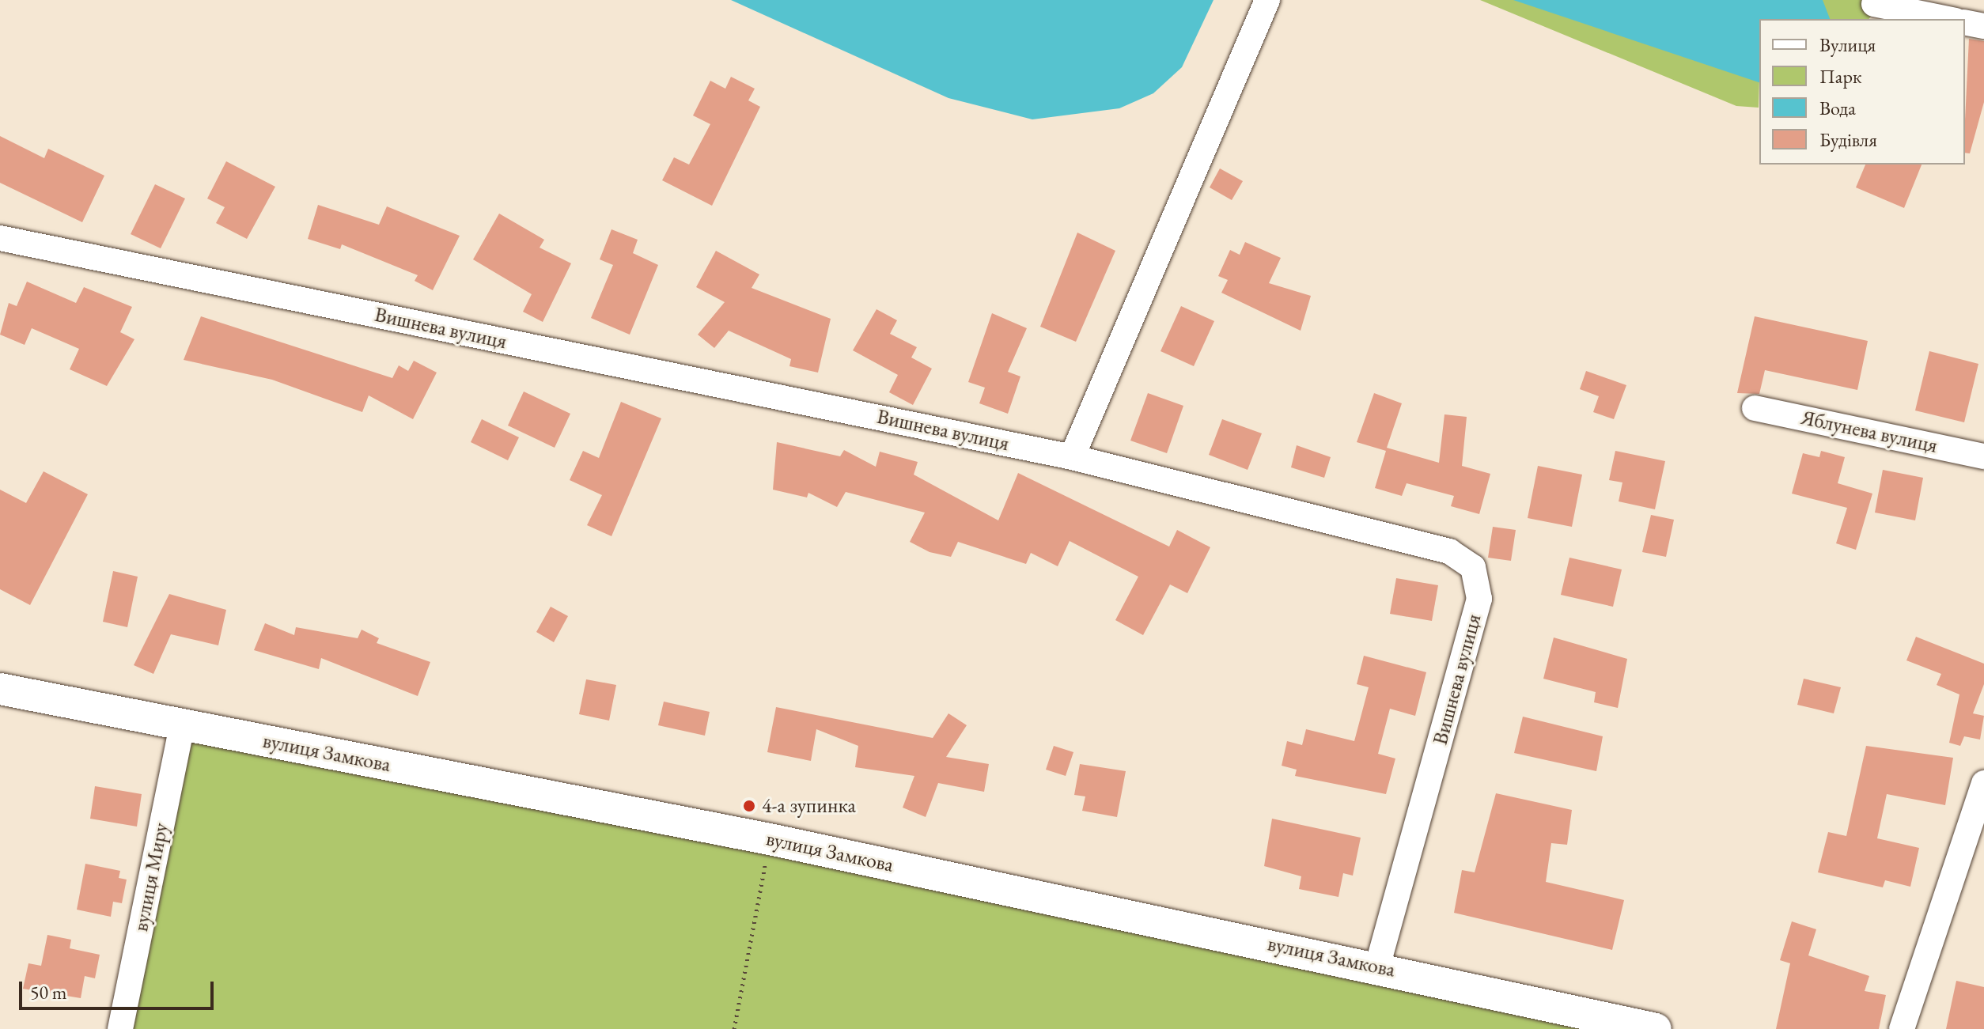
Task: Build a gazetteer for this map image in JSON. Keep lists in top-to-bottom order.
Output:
{
  "streets": {
    "street": [
      "Вишнева вулиця",
      "Яблунева вулиця",
      "вулиця Замкова",
      "вулиця Миру"
    ]
  },
  "crossings": [
    ["Вишнева вулиця", "вулиця Замкова"],
    ["вулиця Замкова", "вулиця Миру"]
  ],
  "places": ["4-а зупинка"],
  "legend": [
    "Вулиця",
    "Парк",
    "Вода",
    "Будівля"
  ],
  "scale_bar": "50 m"
}
